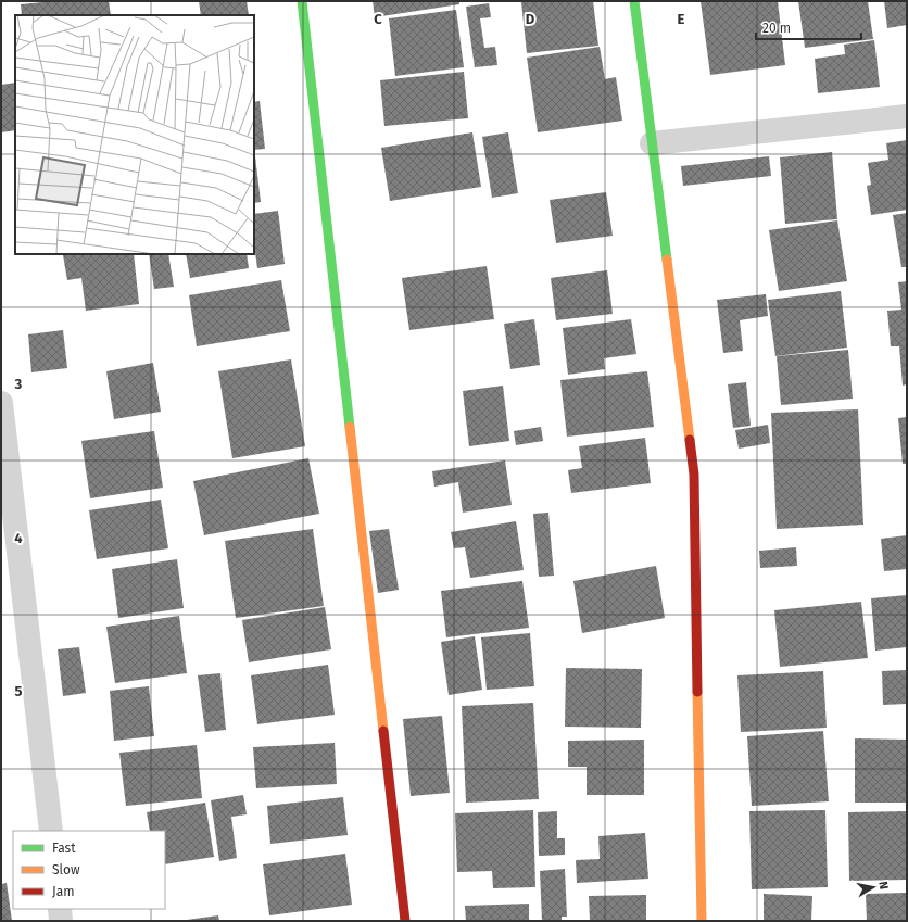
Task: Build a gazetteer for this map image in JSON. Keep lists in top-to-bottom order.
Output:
{
  "legend": ["Fast", "Slow", "Jam"],
  "scale_bar": "20 m",
  "north": "right",
  "grid": {
    "columns": ["C", "D", "E"],
    "rows": ["3", "4", "5"]
  }
}
